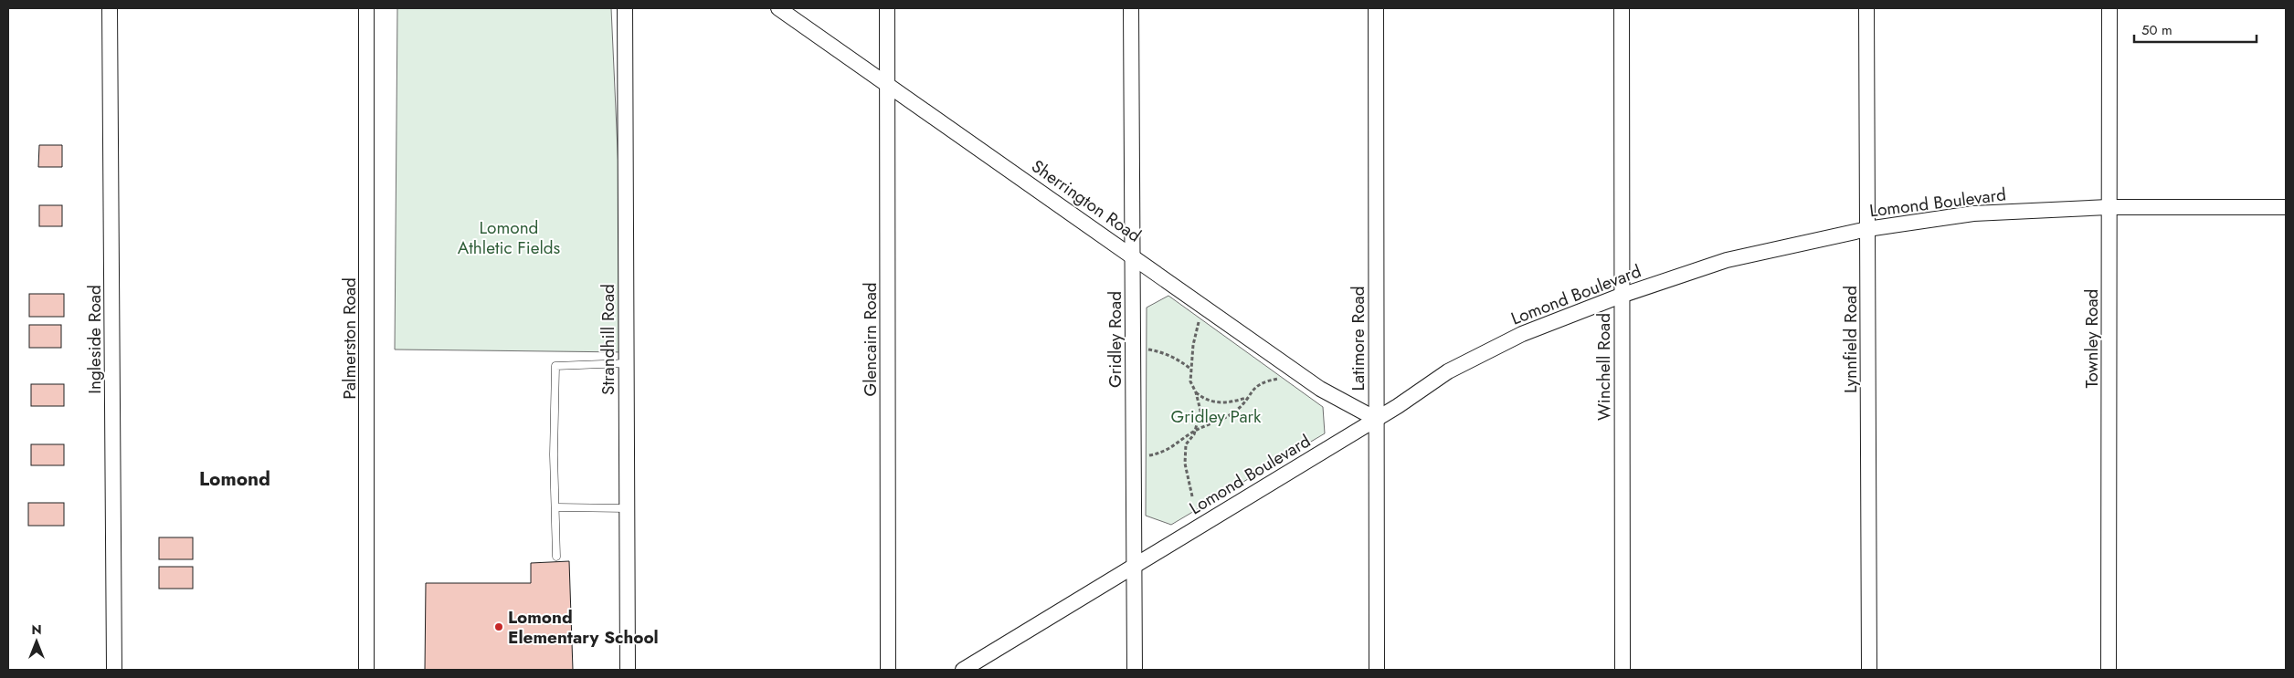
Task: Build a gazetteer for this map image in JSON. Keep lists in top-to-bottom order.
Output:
{
  "streets": {
    "street": [
      "Sherrington Road",
      "Lomond Boulevard",
      "Palmerston Road",
      "Latimore Road",
      "Townley Road",
      "Ingleside Road",
      "Strandhill Road",
      "Glencairn Road",
      "Gridley Road",
      "Lynnfield Road",
      "Winchell Road"
    ]
  },
  "crossings": [
    ["Sherrington Road", "Lomond Boulevard"],
    ["Sherrington Road", "Latimore Road"],
    ["Sherrington Road", "Glencairn Road"],
    ["Sherrington Road", "Gridley Road"],
    ["Lomond Boulevard", "Latimore Road"],
    ["Lomond Boulevard", "Townley Road"],
    ["Lomond Boulevard", "Gridley Road"],
    ["Lomond Boulevard", "Lynnfield Road"],
    ["Lomond Boulevard", "Winchell Road"]
  ],
  "districts": ["Lomond"],
  "parks": ["Lomond Athletic Fields", "Gridley Park"],
  "places": ["Lomond Elementary School"],
  "scale_bar": "50 m",
  "north": "top"
}
